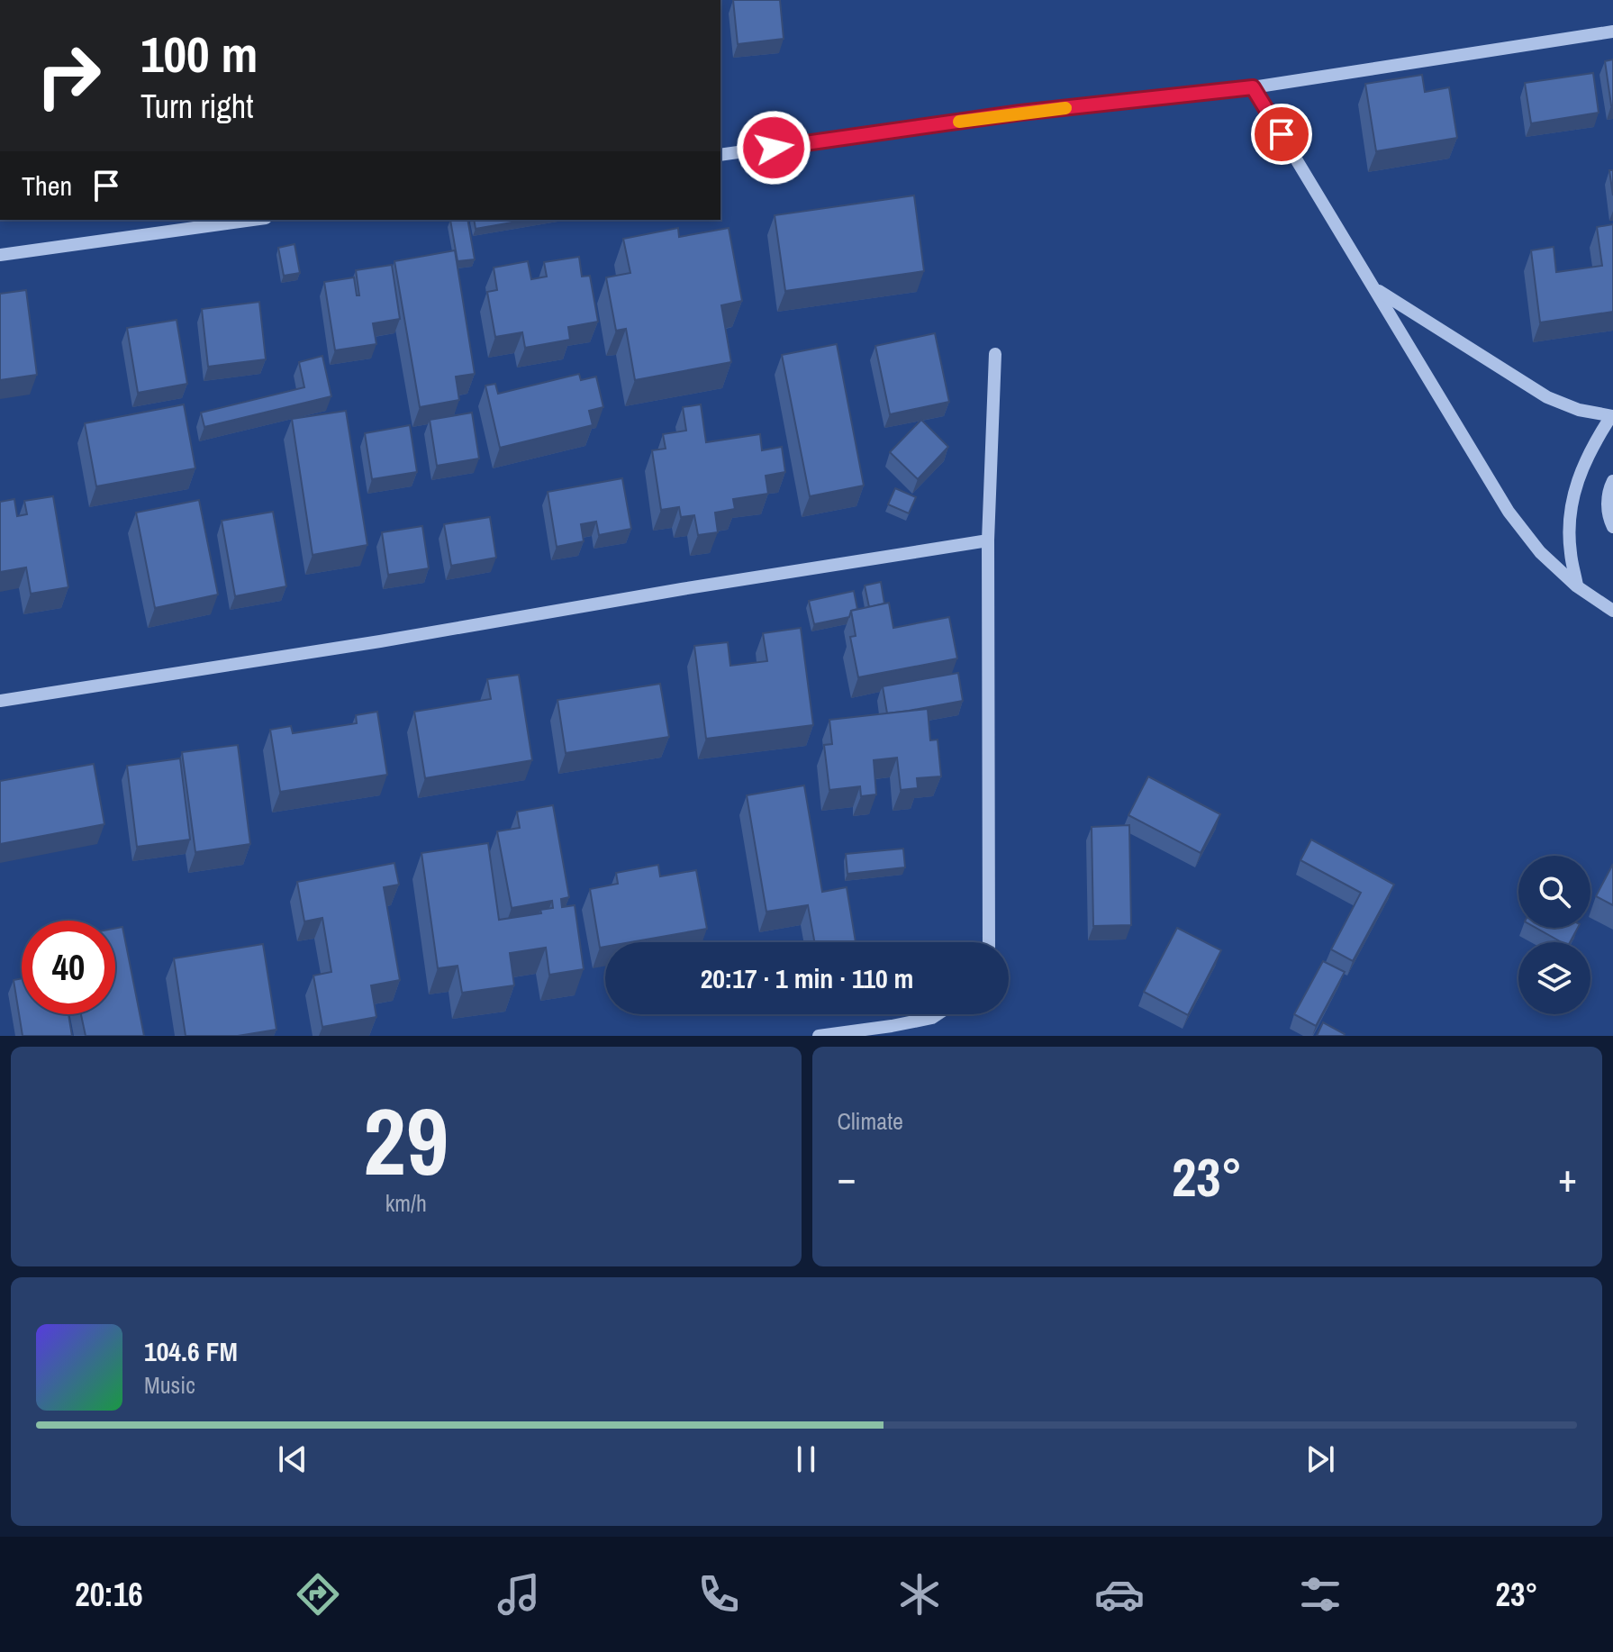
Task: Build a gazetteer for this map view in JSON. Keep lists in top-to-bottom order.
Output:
{
  "page": {
    "turn": ["100 m", "Turn right"],
    "then": "Then",
    "limit": "40",
    "trip": "20:17 · 1 min · 110 m",
    "tile": [
      ["29", "km/h"],
      "Climate"
    ],
    "heat": ["−", "23°", "+"],
    "song": ["104.6 FM", "Music"],
    "tabs": ["20:16", "23°"]
  }
}
